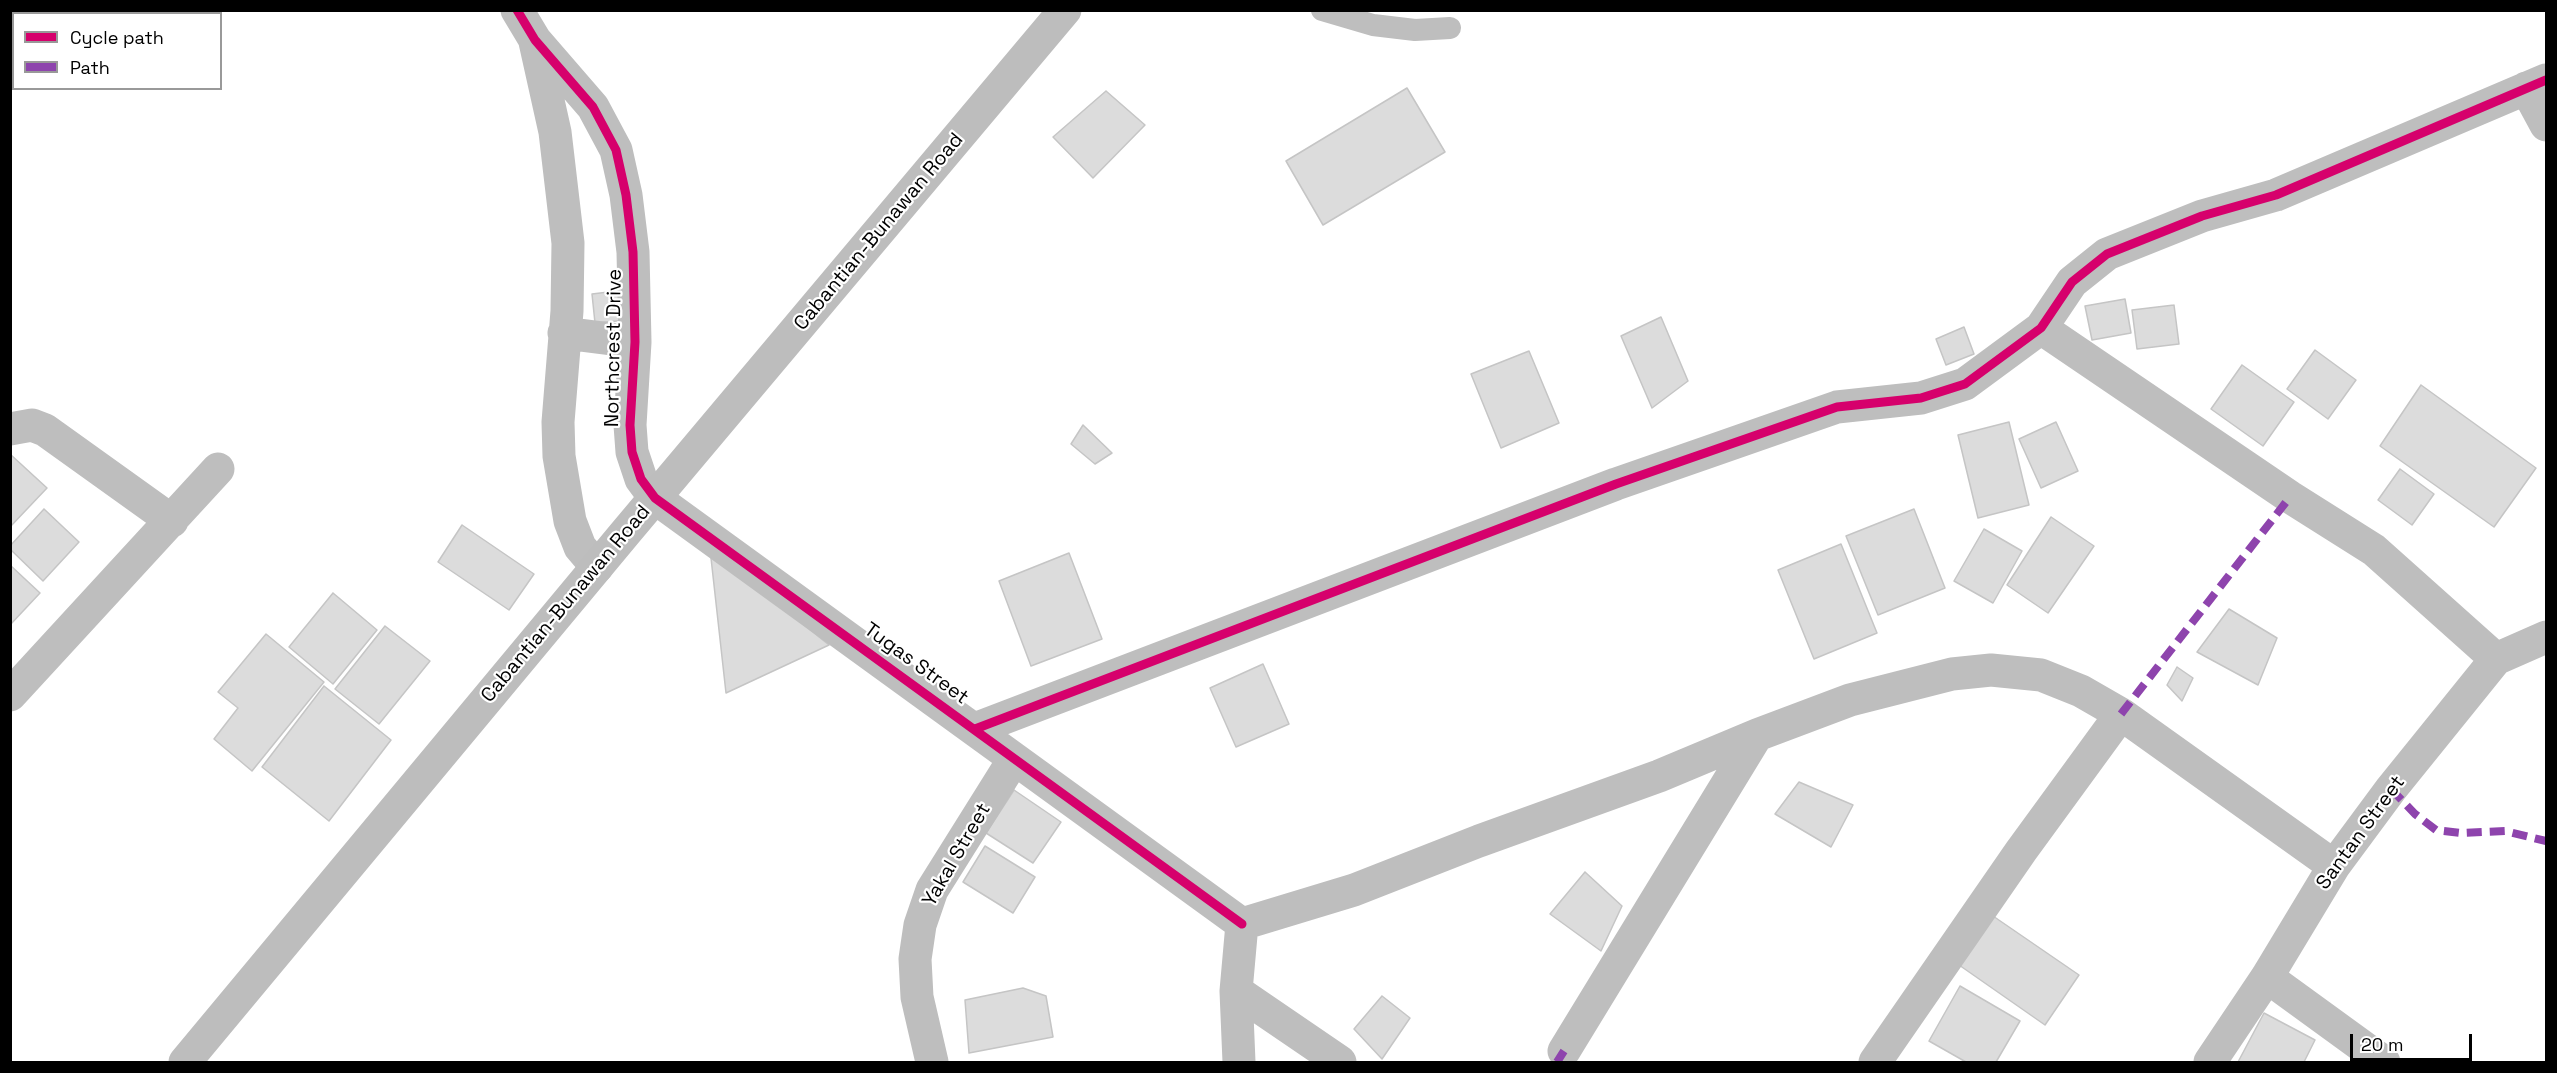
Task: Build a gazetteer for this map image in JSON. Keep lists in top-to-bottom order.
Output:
{
  "streets": {
    "main road": ["Cabantian-Bunawan Road"],
    "street": [
      "Northcrest Drive",
      "Tugas Street",
      "Santan Street",
      "Yakal Street"
    ]
  },
  "crossings": [
    ["Cabantian-Bunawan Road", "Northcrest Drive"],
    ["Cabantian-Bunawan Road", "Tugas Street"],
    ["Northcrest Drive", "Tugas Street"],
    ["Tugas Street", "Yakal Street"]
  ],
  "legend": ["Cycle path", "Path"],
  "scale_bar": "20 m"
}
